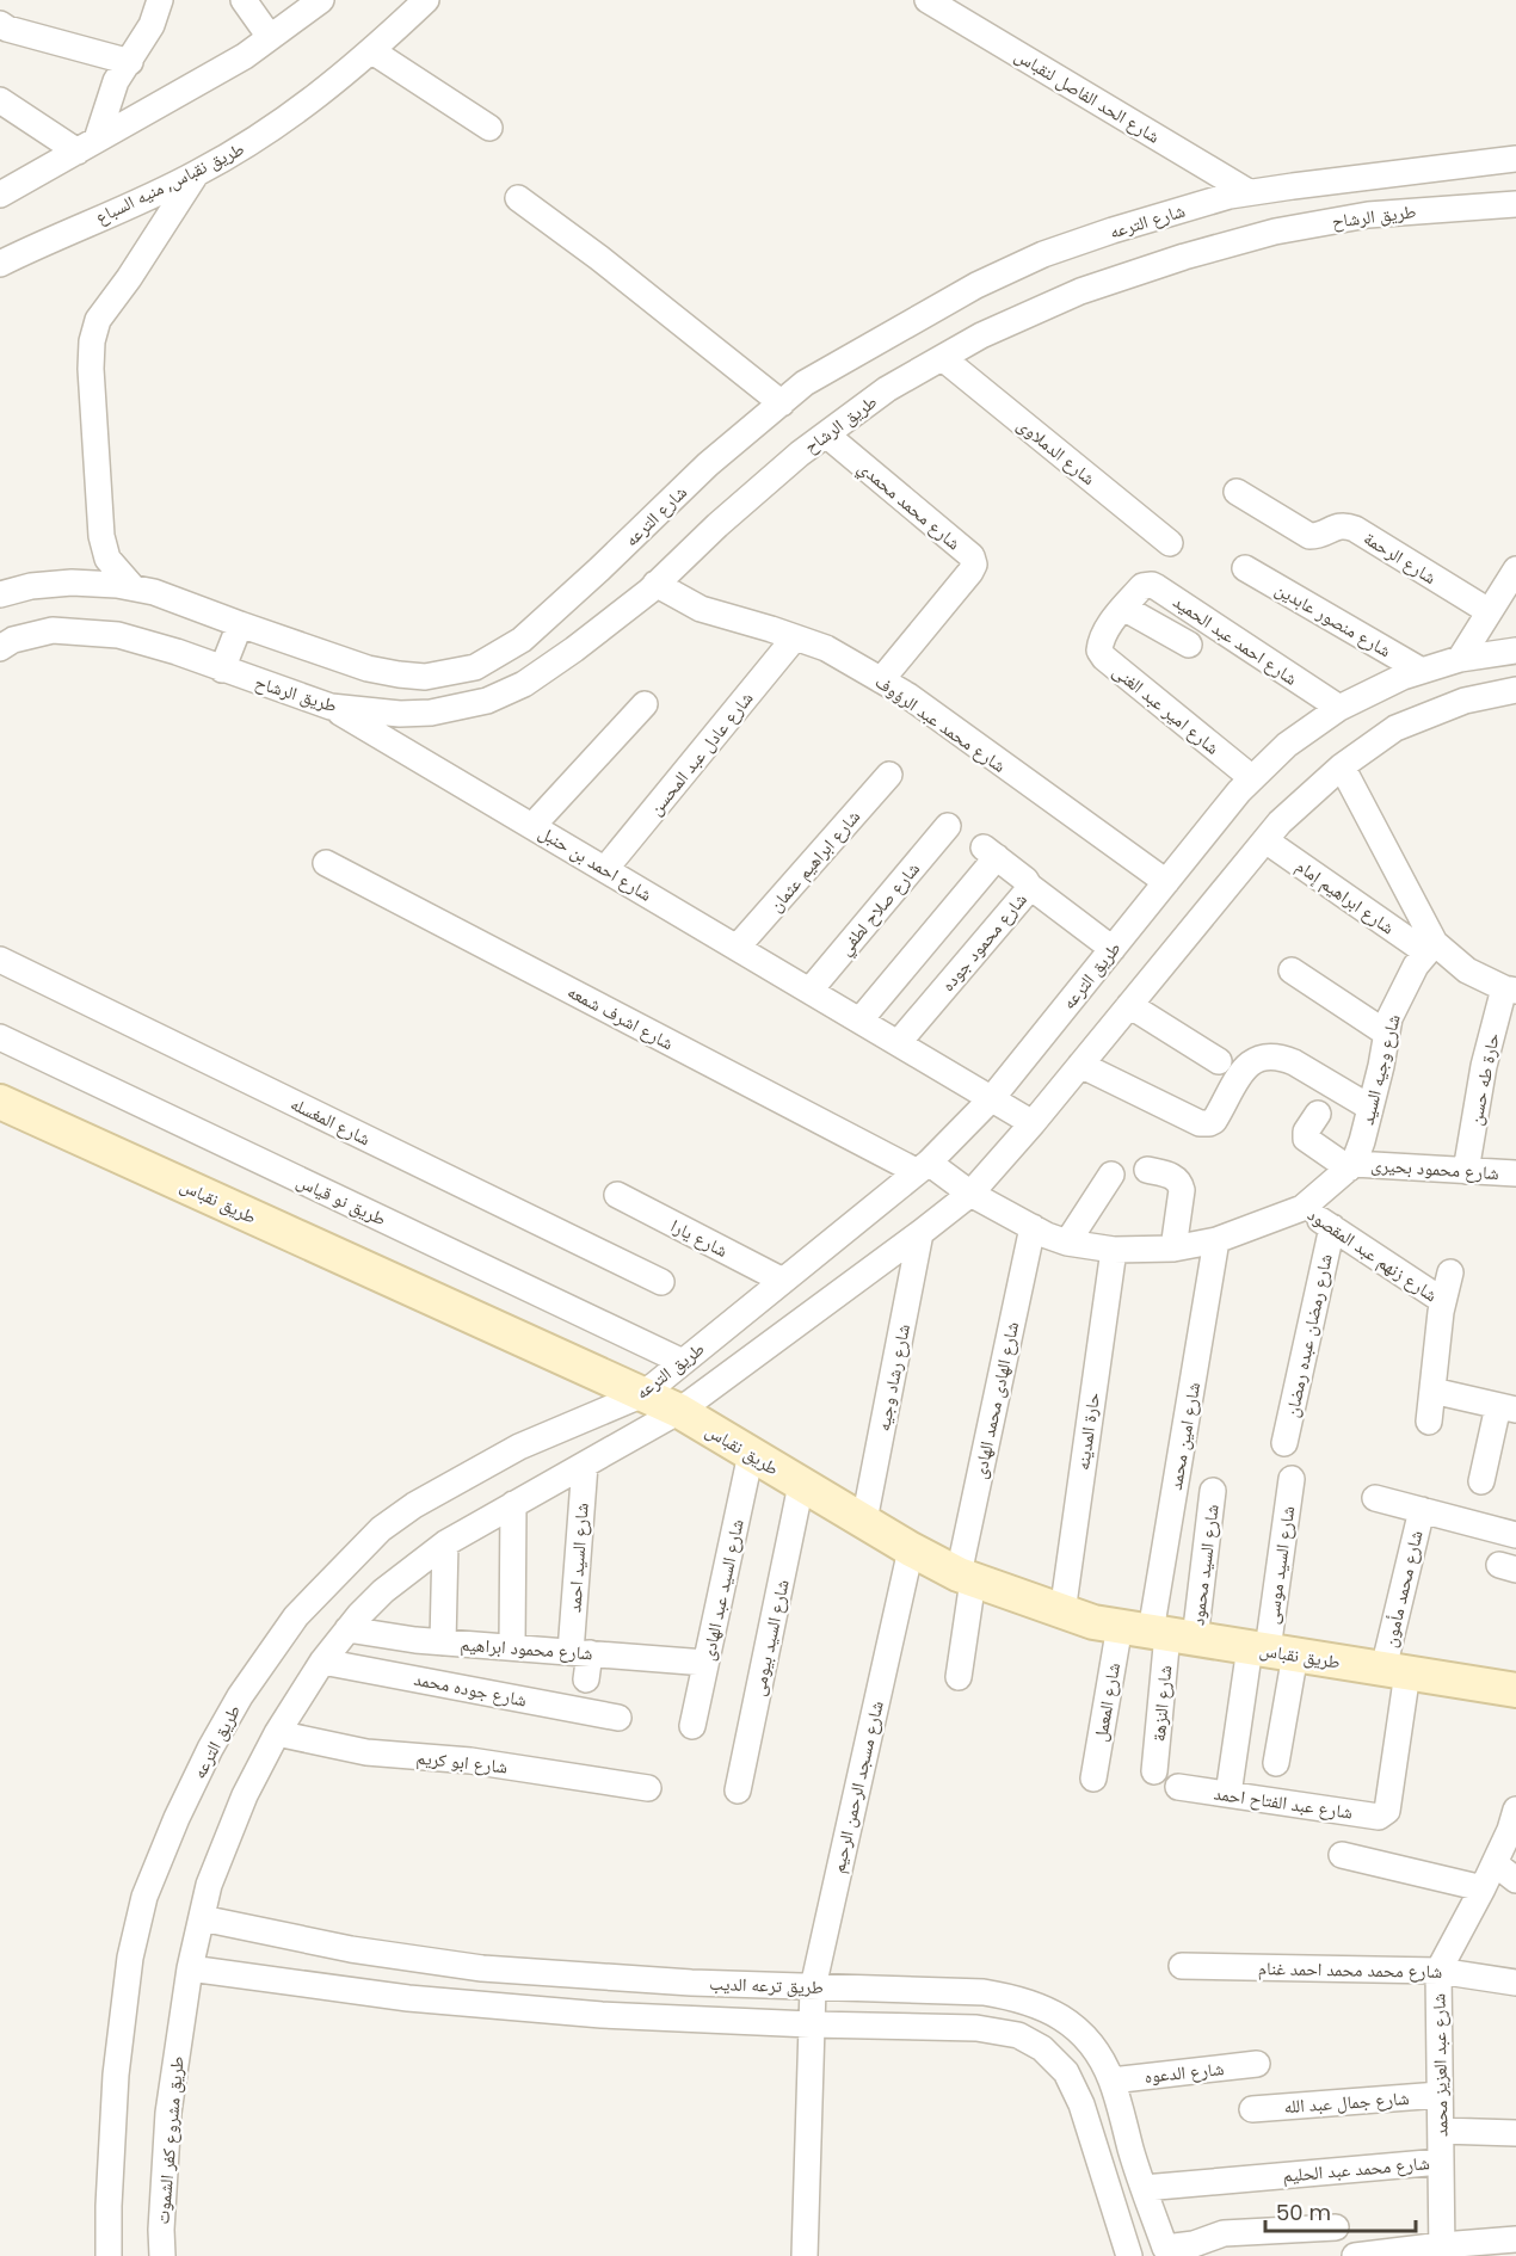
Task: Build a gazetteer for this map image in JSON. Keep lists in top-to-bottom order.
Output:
{
  "streets": {
    "street": [
      "شارع الحد الفاصل لنقباس",
      "طريق نقباس, منيه السباع",
      "طريق الرشاح",
      "شارع الترعه",
      "شارع الدملاوى",
      "شارع محمد محمدي",
      "شارع الرحمة",
      "شارع منصور عابدين",
      "شارع احمد عبد الحميد",
      "شارع امير عبد الغنى",
      "شارع محمد عبد الرؤوف",
      "شارع عادل عبد المحسن",
      "شارع ابراهيم عثمان",
      "شارع احمد بن حنبل",
      "شارع ابراهيم إمام",
      "شارع صلاح لطفي",
      "شارع محمود جوده",
      "طريق الترعه",
      "شارع اشرف شمعه",
      "شارع وجيه السيد",
      "حارة طه حسن",
      "شارع المغسله",
      "شارع محمود بحيرى",
      "طريق نو قياس",
      "طريق نقباس",
      "شارع يارا",
      "شارع زنهم عبد المقصود",
      "شارع رمضان عبده رمضان",
      "شارع رشاد وجيه",
      "شارع الهادى محمد الهادى",
      "حارة المدينه",
      "شارع امين محمد",
      "شارع السيد احمد",
      "شارع السيد محمود",
      "شارع السيد موسى",
      "شارع محمد مأمون",
      "شارع السيد عبد الهادى",
      "شارع السيد بيومى",
      "شارع محمود ابراهيم",
      "شارع جوده محمد",
      "شارع المعمل",
      "شارع النزهة",
      "شارع ابو كريم",
      "شارع مسجد الرحمن الرحيم",
      "شارع عبد الفتاح احمد",
      "شارع محمد محمد احمد غنام",
      "طريق ترعه الديب",
      "شارع عبد العزيز محمد",
      "شارع الدعوه",
      "شارع جمال عبد الله",
      "طريق مشروع كفر الشموت",
      "شارع محمد عبد الحليم"
    ]
  },
  "crossings": [
    ["شارع الحد الفاصل لنقباس", "شارع الترعه"],
    ["طريق الرشاح", "شارع الترعه"],
    ["طريق الرشاح", "شارع الدملاوى"],
    ["طريق الرشاح", "شارع محمد محمدي"],
    ["طريق الرشاح", "شارع محمد عبد الرؤوف"],
    ["طريق الرشاح", "شارع احمد بن حنبل"],
    ["شارع محمد محمدي", "شارع محمد عبد الرؤوف"],
    ["شارع منصور عابدين", "طريق الترعه"],
    ["شارع احمد عبد الحميد", "شارع امير عبد الغنى"],
    ["شارع احمد عبد الحميد", "طريق الترعه"],
    ["شارع امير عبد الغنى", "طريق الترعه"],
    ["شارع محمد عبد الرؤوف", "شارع عادل عبد المحسن"],
    ["شارع محمد عبد الرؤوف", "طريق الترعه"],
    ["شارع عادل عبد المحسن", "شارع احمد بن حنبل"],
    ["شارع ابراهيم عثمان", "شارع احمد بن حنبل"],
    ["شارع احمد بن حنبل", "شارع صلاح لطفي"],
    ["شارع احمد بن حنبل", "شارع محمود جوده"],
    ["شارع احمد بن حنبل", "طريق الترعه"],
    ["شارع ابراهيم إمام", "طريق الترعه"],
    ["شارع ابراهيم إمام", "شارع وجيه السيد"],
    ["شارع ابراهيم إمام", "حارة طه حسن"],
    ["طريق الترعه", "شارع اشرف شمعه"],
    ["طريق الترعه", "طريق نو قياس"],
    ["طريق الترعه", "طريق نقباس"],
    ["طريق الترعه", "شارع يارا"],
    ["طريق الترعه", "شارع رشاد وجيه"],
    ["طريق الترعه", "شارع السيد احمد"],
    ["طريق الترعه", "شارع محمود ابراهيم"],
    ["طريق الترعه", "شارع جوده محمد"],
    ["طريق الترعه", "شارع ابو كريم"],
    ["طريق الترعه", "طريق ترعه الديب"],
    ["طريق الترعه", "طريق مشروع كفر الشموت"],
    ["شارع اشرف شمعه", "شارع وجيه السيد"],
    ["شارع اشرف شمعه", "شارع محمود بحيرى"],
    ["شارع اشرف شمعه", "شارع زنهم عبد المقصود"],
    ["شارع اشرف شمعه", "شارع الهادى محمد الهادى"],
    ["شارع اشرف شمعه", "حارة المدينه"],
    ["شارع اشرف شمعه", "شارع امين محمد"],
    ["شارع وجيه السيد", "شارع محمود بحيرى"],
    ["حارة طه حسن", "شارع محمود بحيرى"],
    ["طريق نقباس", "شارع رشاد وجيه"],
    ["طريق نقباس", "شارع الهادى محمد الهادى"],
    ["طريق نقباس", "حارة المدينه"],
    ["طريق نقباس", "شارع امين محمد"],
    ["طريق نقباس", "شارع السيد محمود"],
    ["طريق نقباس", "شارع السيد موسى"],
    ["طريق نقباس", "شارع محمد مأمون"],
    ["طريق نقباس", "شارع السيد عبد الهادى"],
    ["طريق نقباس", "شارع السيد بيومى"],
    ["طريق نقباس", "شارع المعمل"],
    ["طريق نقباس", "شارع النزهة"],
    ["طريق نقباس", "شارع مسجد الرحمن الرحيم"],
    ["شارع زنهم عبد المقصود", "شارع رمضان عبده رمضان"],
    ["شارع امين محمد", "شارع السيد محمود"],
    ["شارع امين محمد", "شارع المعمل"],
    ["شارع امين محمد", "شارع النزهة"],
    ["شارع السيد احمد", "شارع محمود ابراهيم"],
    ["شارع السيد محمود", "شارع المعمل"],
    ["شارع السيد محمود", "شارع النزهة"],
    ["شارع محمد مأمون", "شارع عبد الفتاح احمد"],
    ["شارع السيد عبد الهادى", "شارع محمود ابراهيم"],
    ["شارع المعمل", "شارع النزهة"],
    ["شارع مسجد الرحمن الرحيم", "طريق ترعه الديب"],
    ["شارع محمد محمد احمد غنام", "شارع عبد العزيز محمد"],
    ["طريق ترعه الديب", "شارع الدعوه"],
    ["طريق ترعه الديب", "شارع محمد عبد الحليم"],
    ["شارع عبد العزيز محمد", "شارع جمال عبد الله"],
    ["شارع عبد العزيز محمد", "شارع محمد عبد الحليم"]
  ],
  "scale_bar": "50 m"
}
